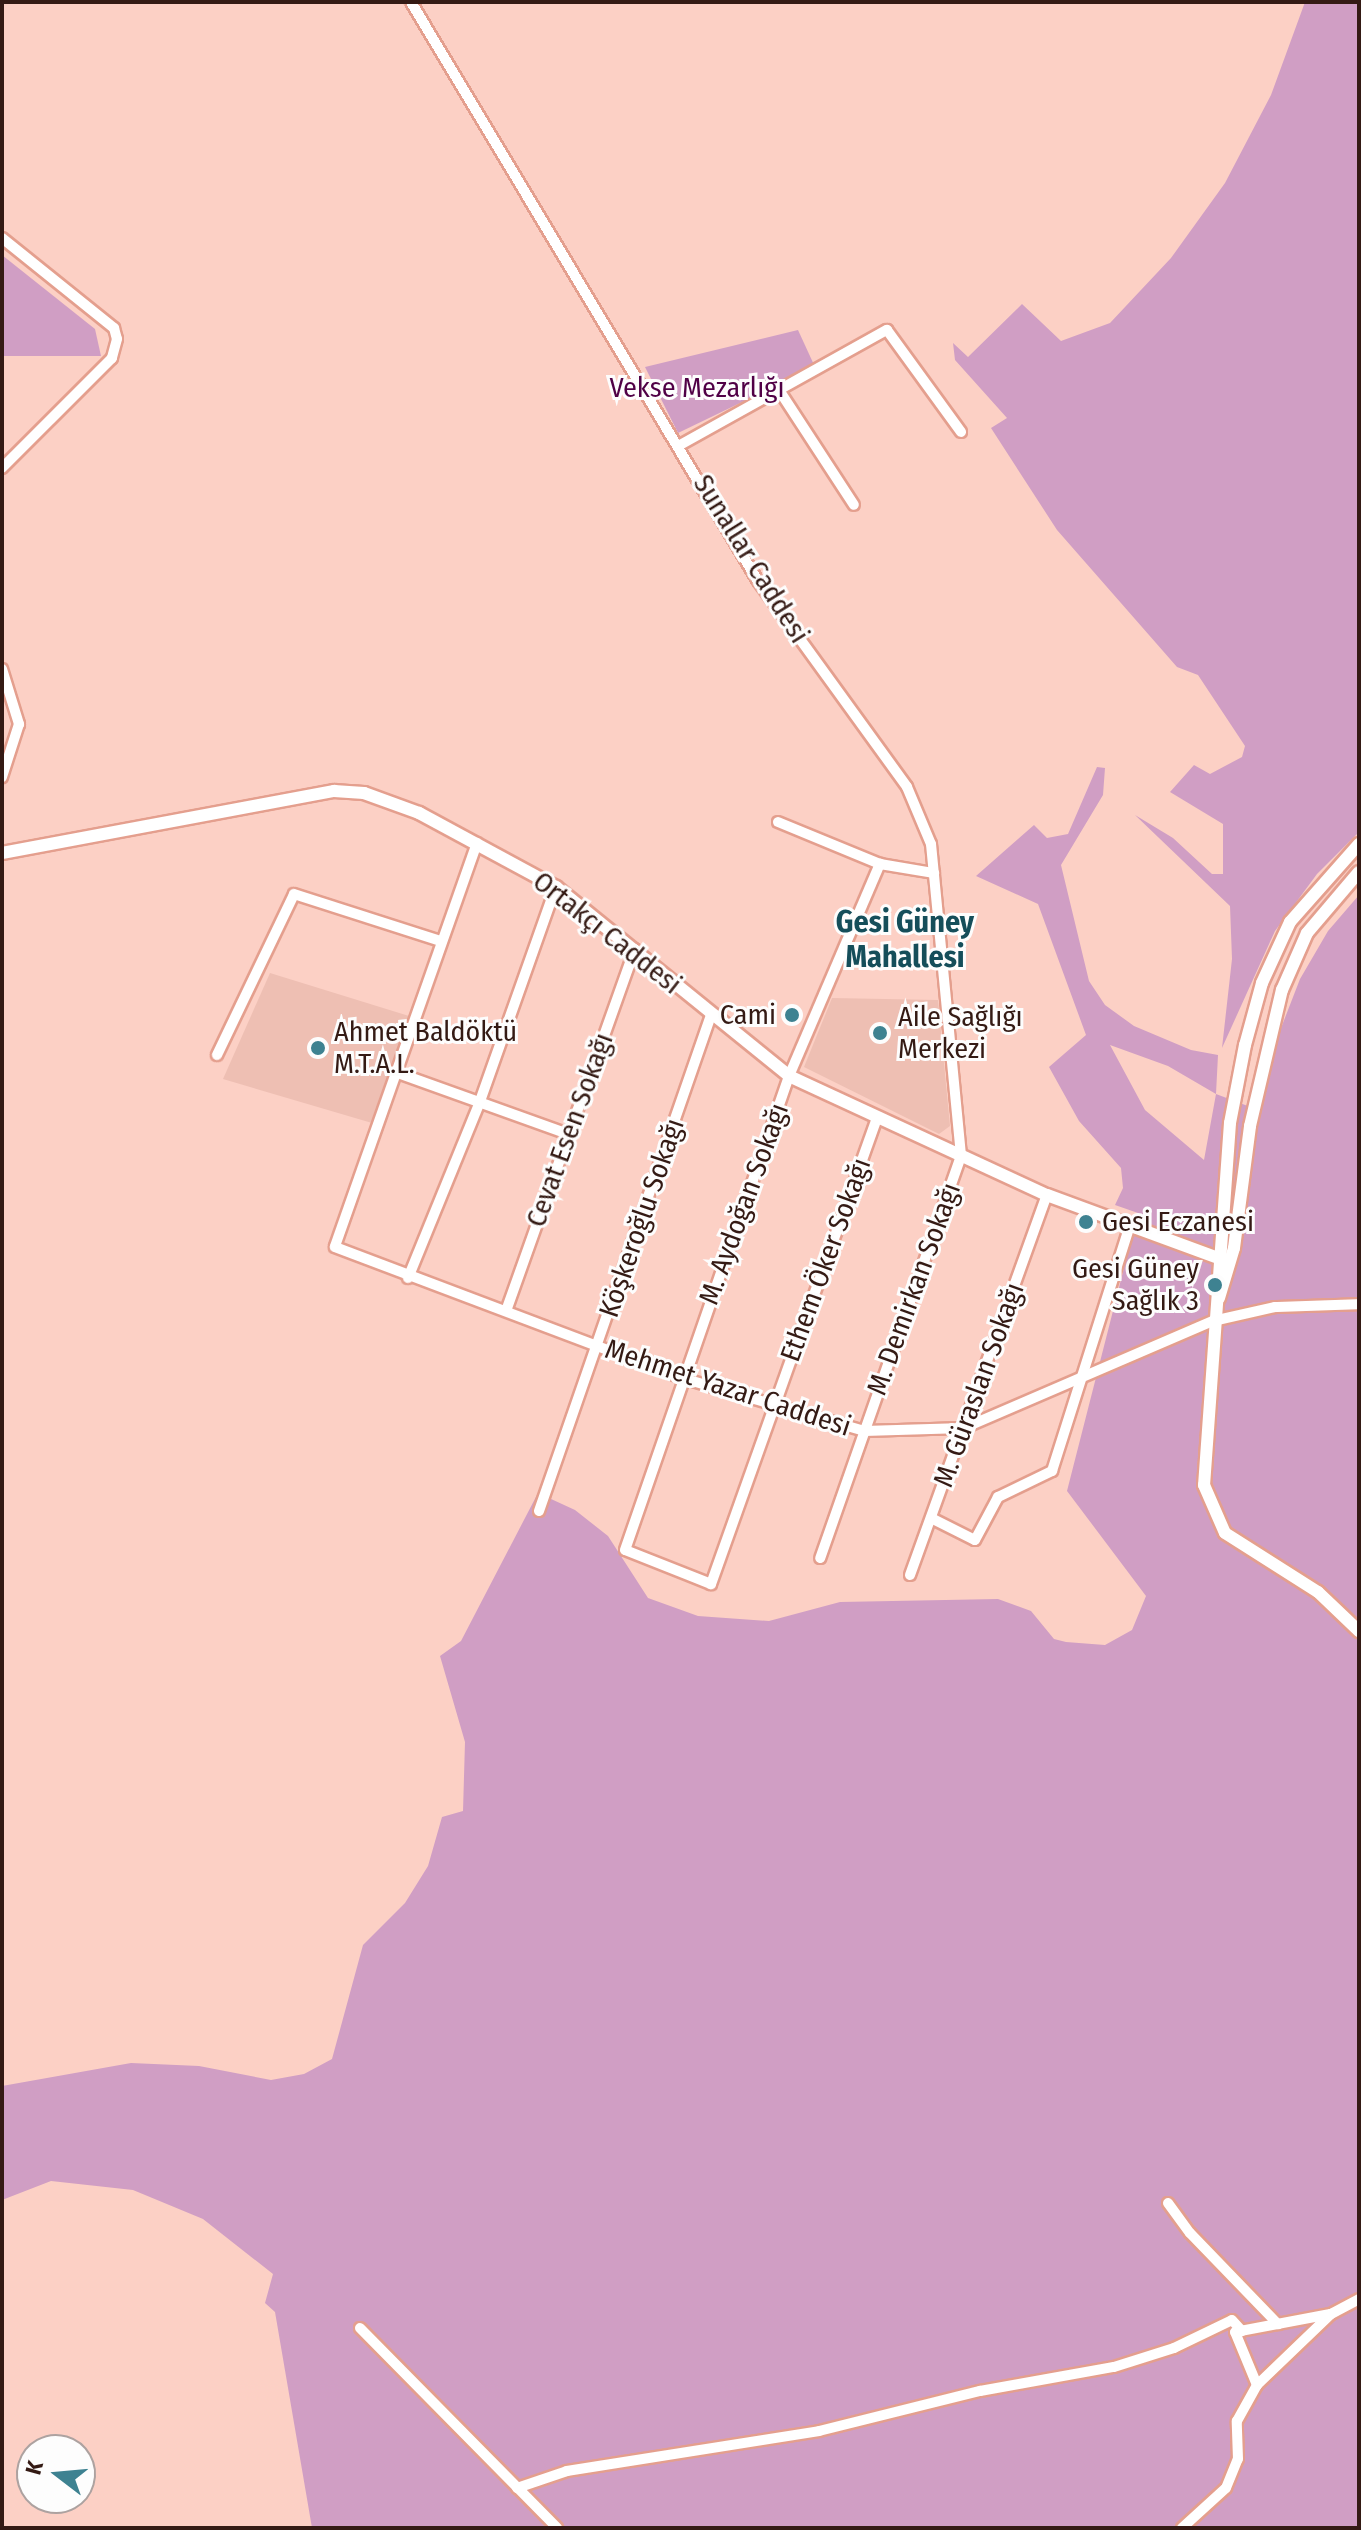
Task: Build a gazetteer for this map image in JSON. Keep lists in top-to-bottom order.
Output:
{
  "streets": {
    "street": [
      "Sunallar Caddesi",
      "Ortakçı Caddesi",
      "Cevat Esen Sokağı",
      "M. Aydoğan Sokağı",
      "Köşkeroğlu Sokağı",
      "Ethem Öker Sokağı",
      "M. Demirkan Sokağı",
      "M. Güraslan Sokağı",
      "Mehmet Yazar Caddesi"
    ]
  },
  "crossings": [
    ["Sunallar Caddesi", "Ortakçı Caddesi"],
    ["Sunallar Caddesi", "M. Demirkan Sokağı"],
    ["Ortakçı Caddesi", "Cevat Esen Sokağı"],
    ["Ortakçı Caddesi", "M. Aydoğan Sokağı"],
    ["Ortakçı Caddesi", "Köşkeroğlu Sokağı"],
    ["Ortakçı Caddesi", "Ethem Öker Sokağı"],
    ["Ortakçı Caddesi", "M. Demirkan Sokağı"],
    ["Ortakçı Caddesi", "M. Güraslan Sokağı"],
    ["Cevat Esen Sokağı", "Mehmet Yazar Caddesi"],
    ["M. Aydoğan Sokağı", "Ethem Öker Sokağı"],
    ["M. Aydoğan Sokağı", "Mehmet Yazar Caddesi"],
    ["Köşkeroğlu Sokağı", "Mehmet Yazar Caddesi"],
    ["Ethem Öker Sokağı", "Mehmet Yazar Caddesi"],
    ["M. Demirkan Sokağı", "Mehmet Yazar Caddesi"],
    ["M. Güraslan Sokağı", "Mehmet Yazar Caddesi"]
  ],
  "districts": ["Gesi Güney Mahallesi"],
  "parks": ["Vekse Mezarlığı"],
  "places": [
    "Cami",
    "Aile Sağlığı Merkezi",
    "Ahmet Baldöktü M.T.A.L.",
    "Gesi Eczanesi",
    "Gesi Güney Sağlık 3"
  ],
  "north": "left"
}
